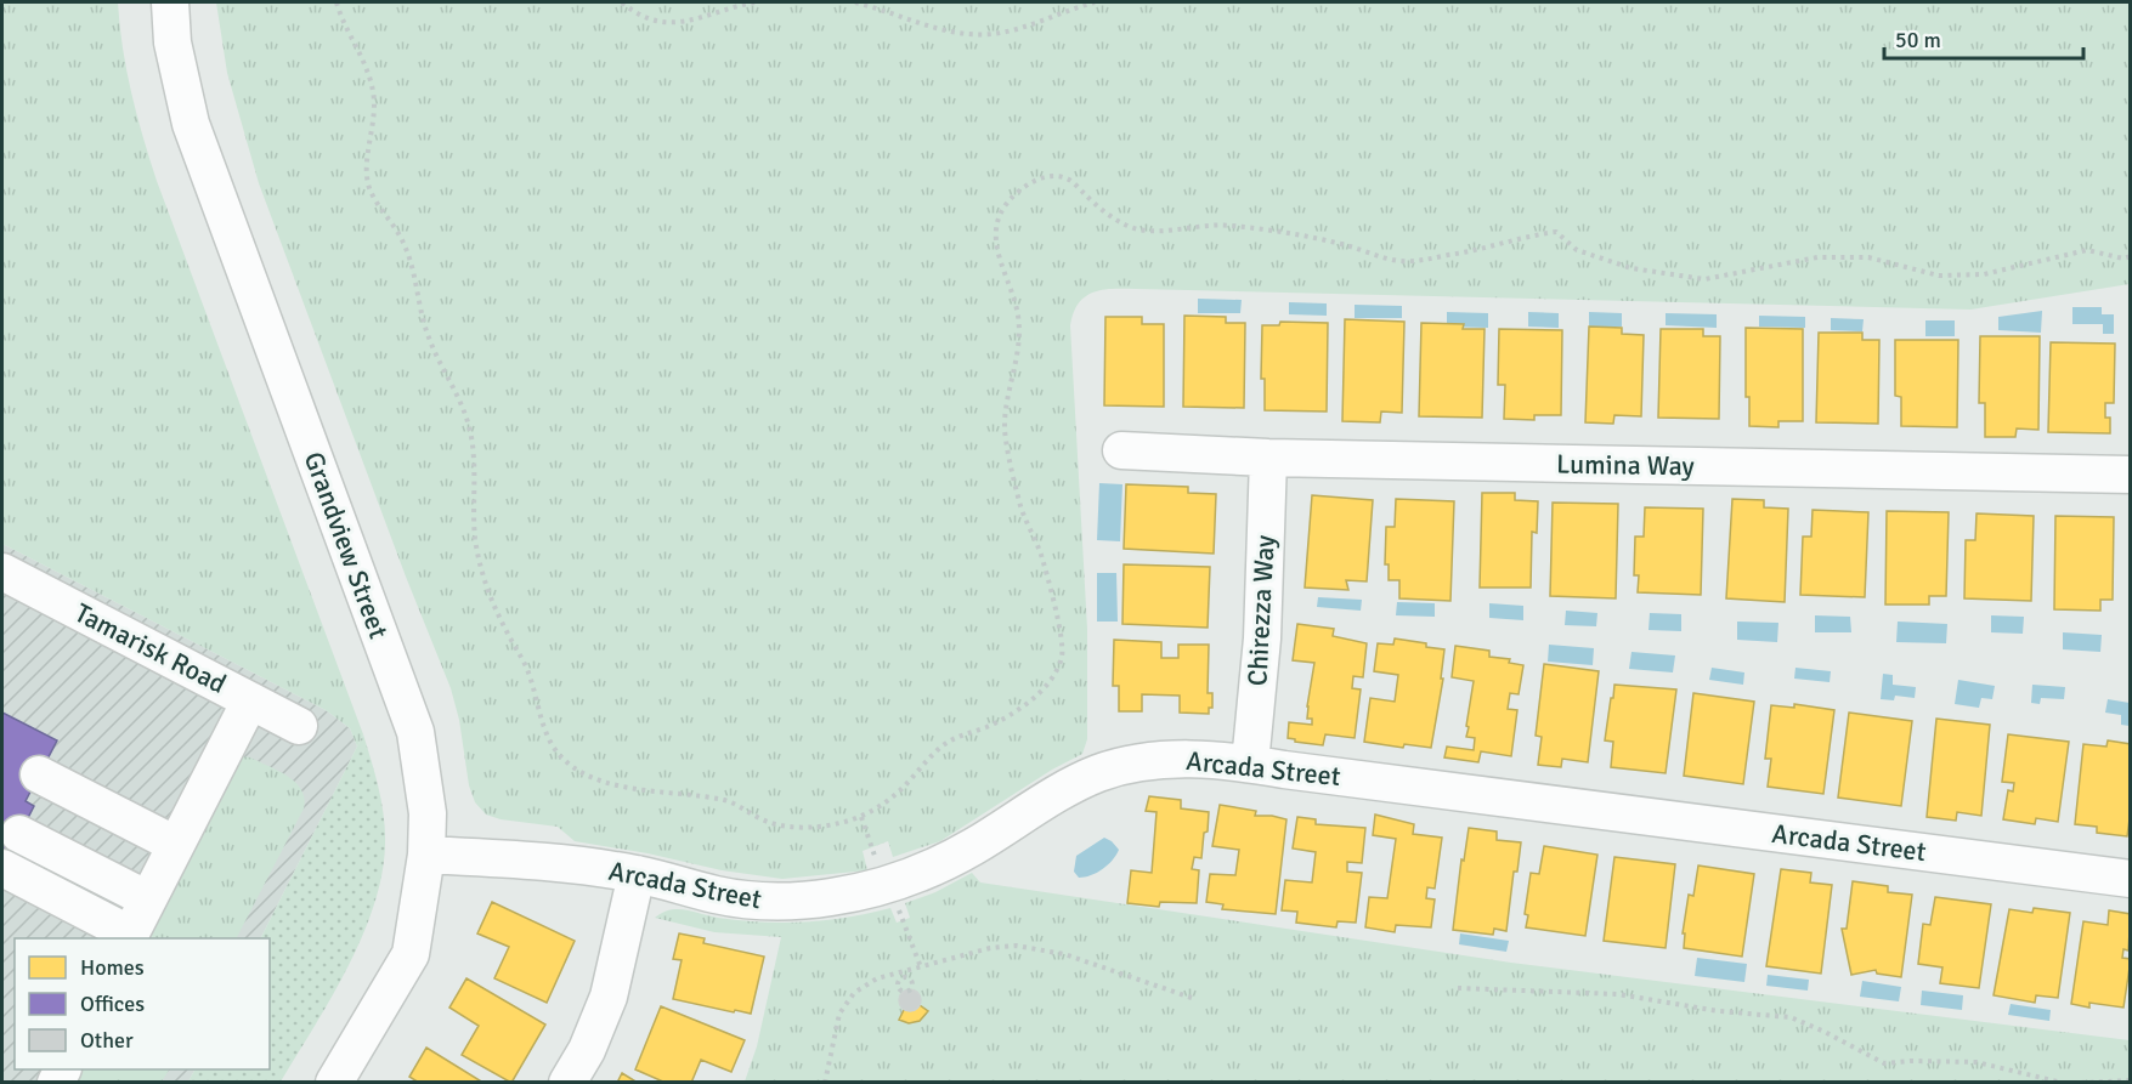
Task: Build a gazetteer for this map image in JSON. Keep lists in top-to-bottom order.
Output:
{
  "streets": {
    "street": [
      "Lumina Way",
      "Grandview Street",
      "Chirezza Way",
      "Tamarisk Road",
      "Arcada Street"
    ]
  },
  "crossings": [
    ["Lumina Way", "Chirezza Way"],
    ["Grandview Street", "Arcada Street"],
    ["Chirezza Way", "Arcada Street"]
  ],
  "legend": ["Homes", "Offices", "Other"],
  "scale_bar": "50 m"
}
